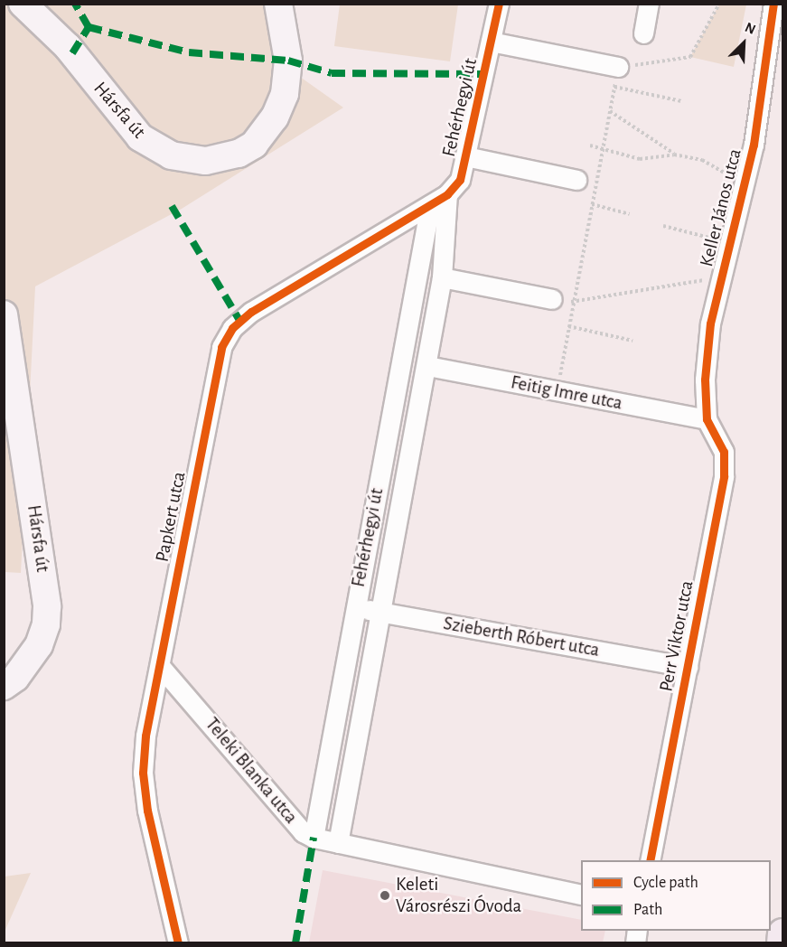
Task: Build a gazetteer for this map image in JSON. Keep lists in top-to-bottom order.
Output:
{
  "streets": {
    "street": [
      "Fehérhegyi út",
      "Hársfa út",
      "Keller János utca",
      "Feitig Imre utca",
      "Papkert utca",
      "Perr Viktor utca",
      "Szieberth Róbert utca",
      "Teleki Blanka utca"
    ]
  },
  "crossings": [
    ["Fehérhegyi út", "Papkert utca"],
    ["Fehérhegyi út", "Szieberth Róbert utca"],
    ["Fehérhegyi út", "Teleki Blanka utca"],
    ["Keller János utca", "Feitig Imre utca"],
    ["Keller János utca", "Perr Viktor utca"],
    ["Feitig Imre utca", "Perr Viktor utca"],
    ["Papkert utca", "Teleki Blanka utca"],
    ["Perr Viktor utca", "Szieberth Róbert utca"]
  ],
  "places": ["Keleti Városrészi Óvoda"],
  "legend": ["Cycle path", "Path"],
  "north": "top right"
}
